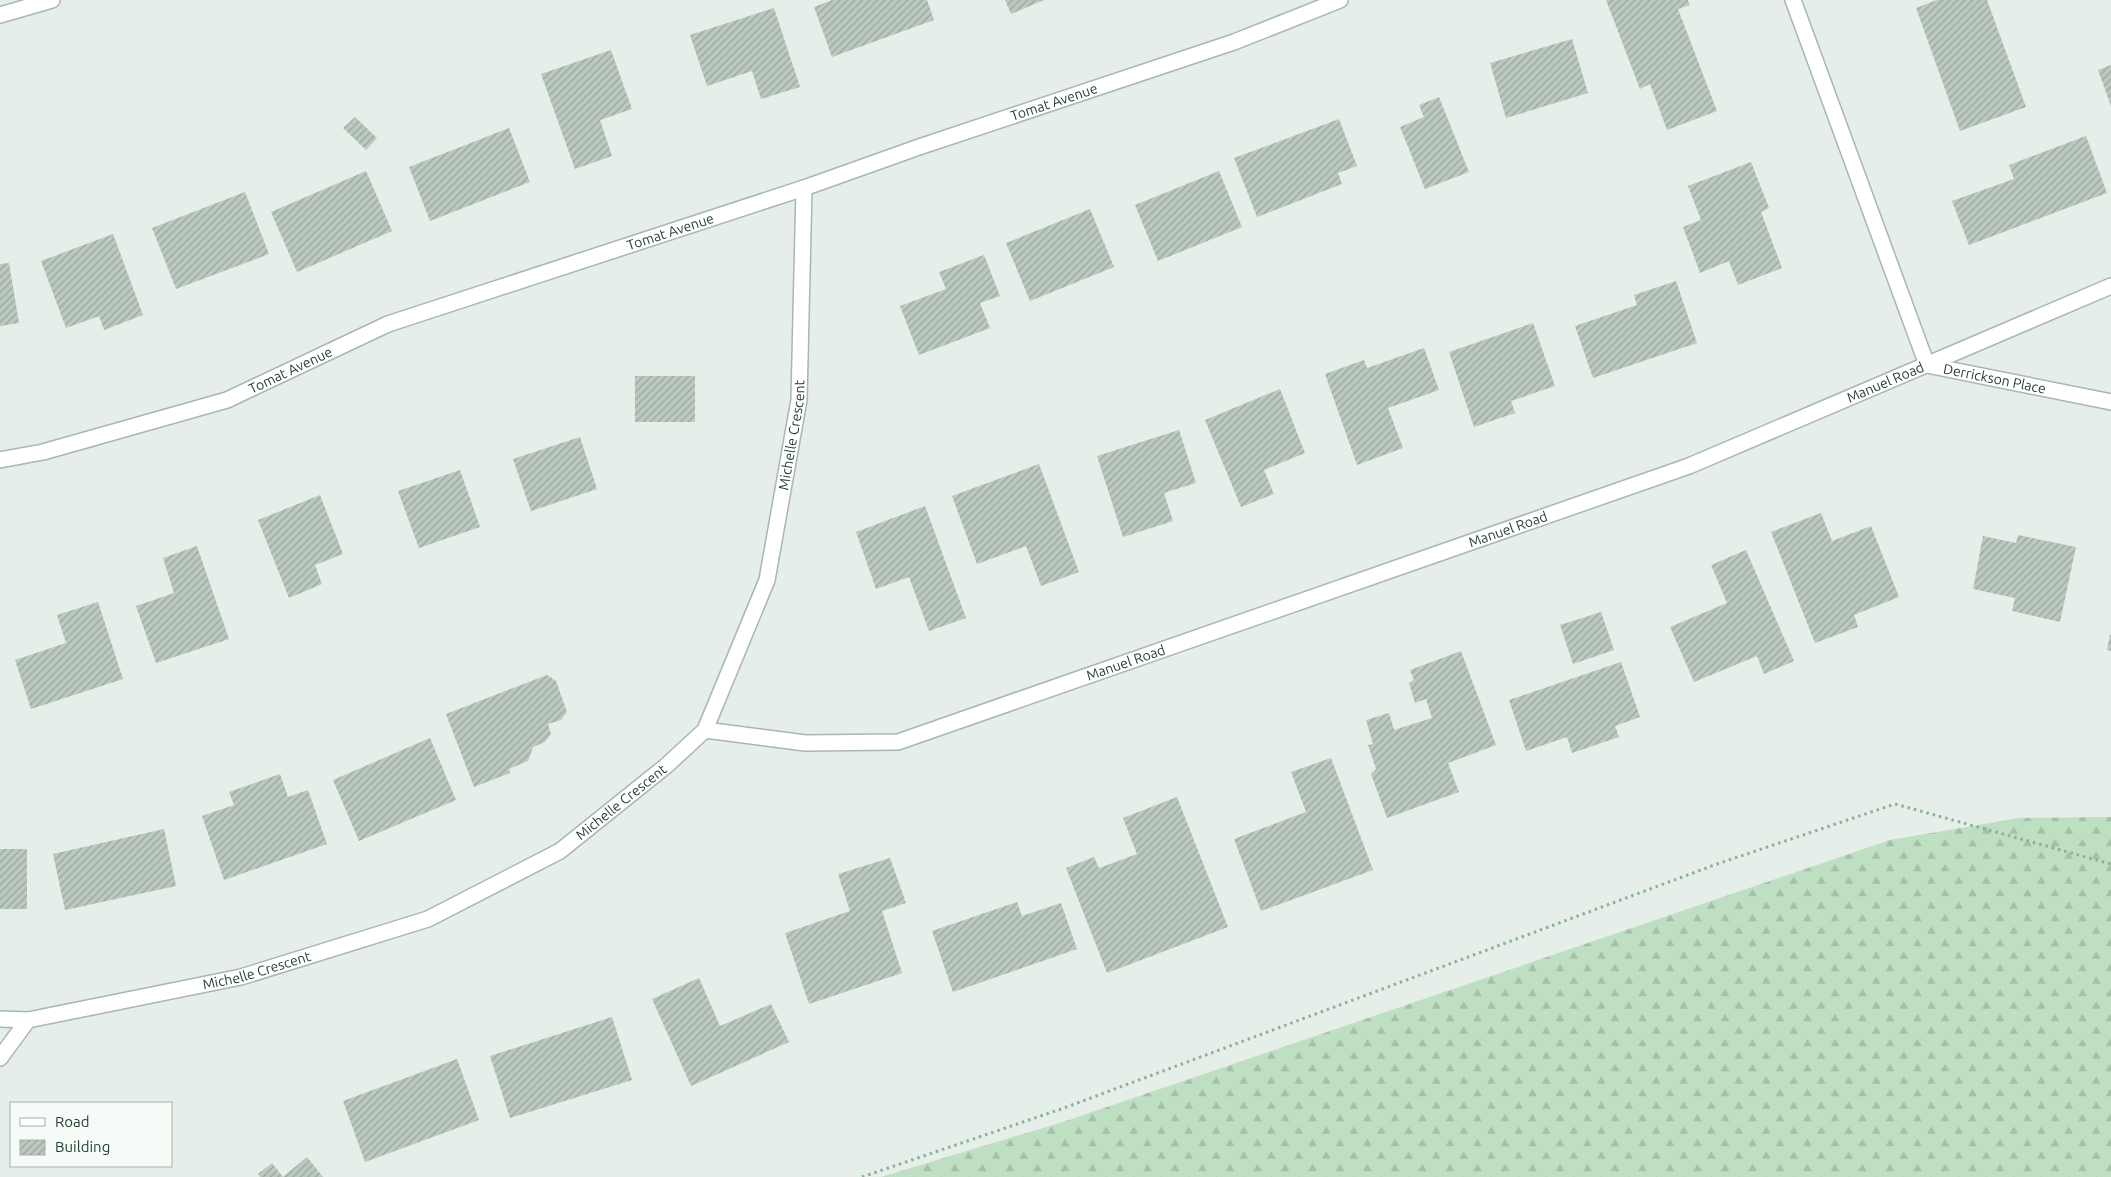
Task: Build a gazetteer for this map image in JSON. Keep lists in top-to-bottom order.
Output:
{
  "streets": {
    "street": [
      "Tomat Avenue",
      "Derrickson Place",
      "Manuel Road",
      "Michelle Crescent"
    ]
  },
  "crossings": [
    ["Tomat Avenue", "Michelle Crescent"],
    ["Derrickson Place", "Manuel Road"],
    ["Manuel Road", "Michelle Crescent"]
  ],
  "legend": ["Road", "Building"]
}
